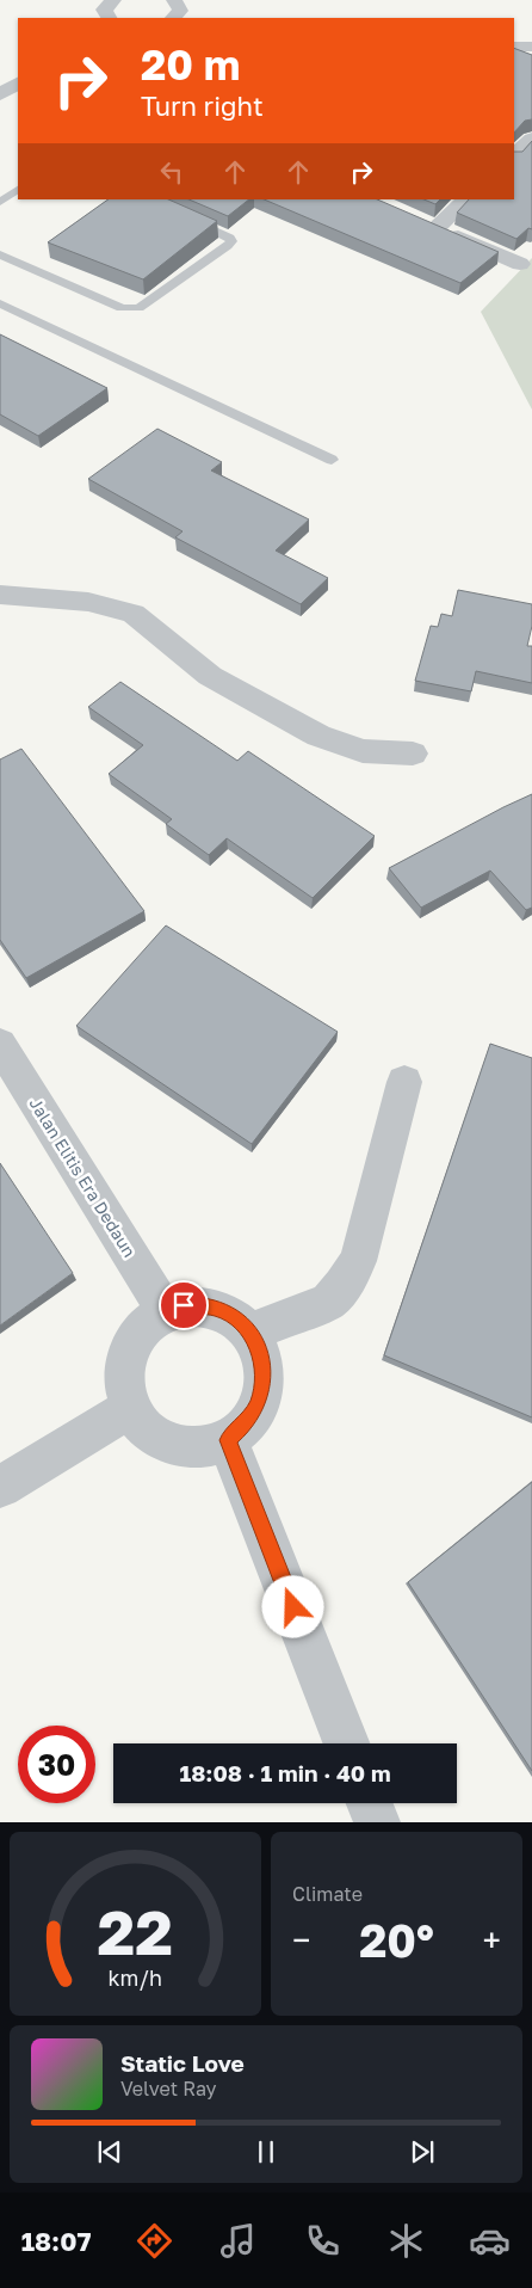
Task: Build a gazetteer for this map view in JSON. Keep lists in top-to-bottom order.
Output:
{
  "streets": {
    "street": ["Jalan Elitis Era Dedaun"]
  },
  "page": {
    "turn": ["20 m", "Turn right"],
    "limit": "30",
    "trip": "18:08 · 1 min · 40 m",
    "tile": "Climate",
    "heat": ["−", "20°", "+"],
    "song": ["Static Love", "Velvet Ray"],
    "tabs": "18:07",
    "gauge": ["22", "km/h"]
  }
}
